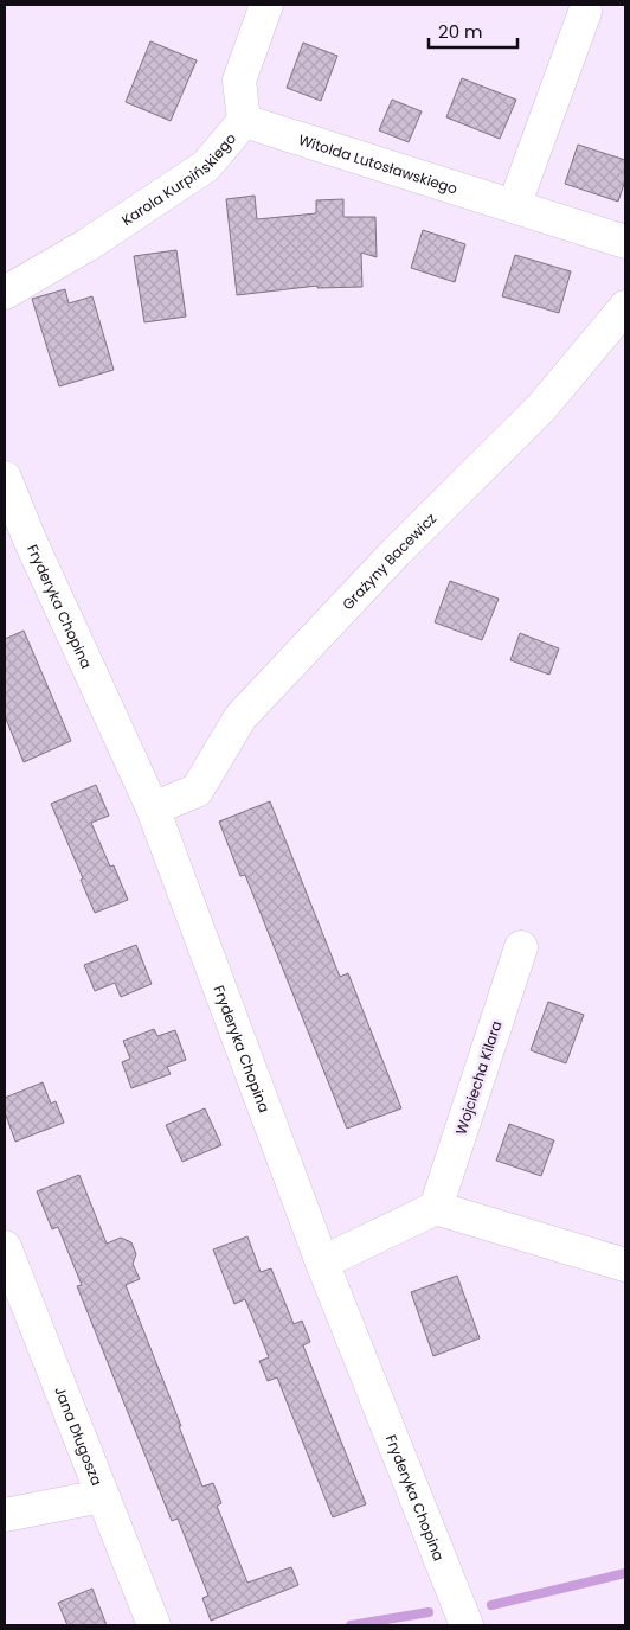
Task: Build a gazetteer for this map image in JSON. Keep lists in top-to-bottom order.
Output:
{
  "streets": {
    "street": [
      "Witolda Lutosławskiego",
      "Karola Kurpińskiego",
      "Grażyny Bacewicz",
      "Fryderyka Chopina",
      "Wojciecha Kilara",
      "Jana Długosza"
    ]
  },
  "crossings": [
    ["Witolda Lutosławskiego", "Karola Kurpińskiego"],
    ["Grażyny Bacewicz", "Fryderyka Chopina"]
  ],
  "scale_bar": "20 m"
}
